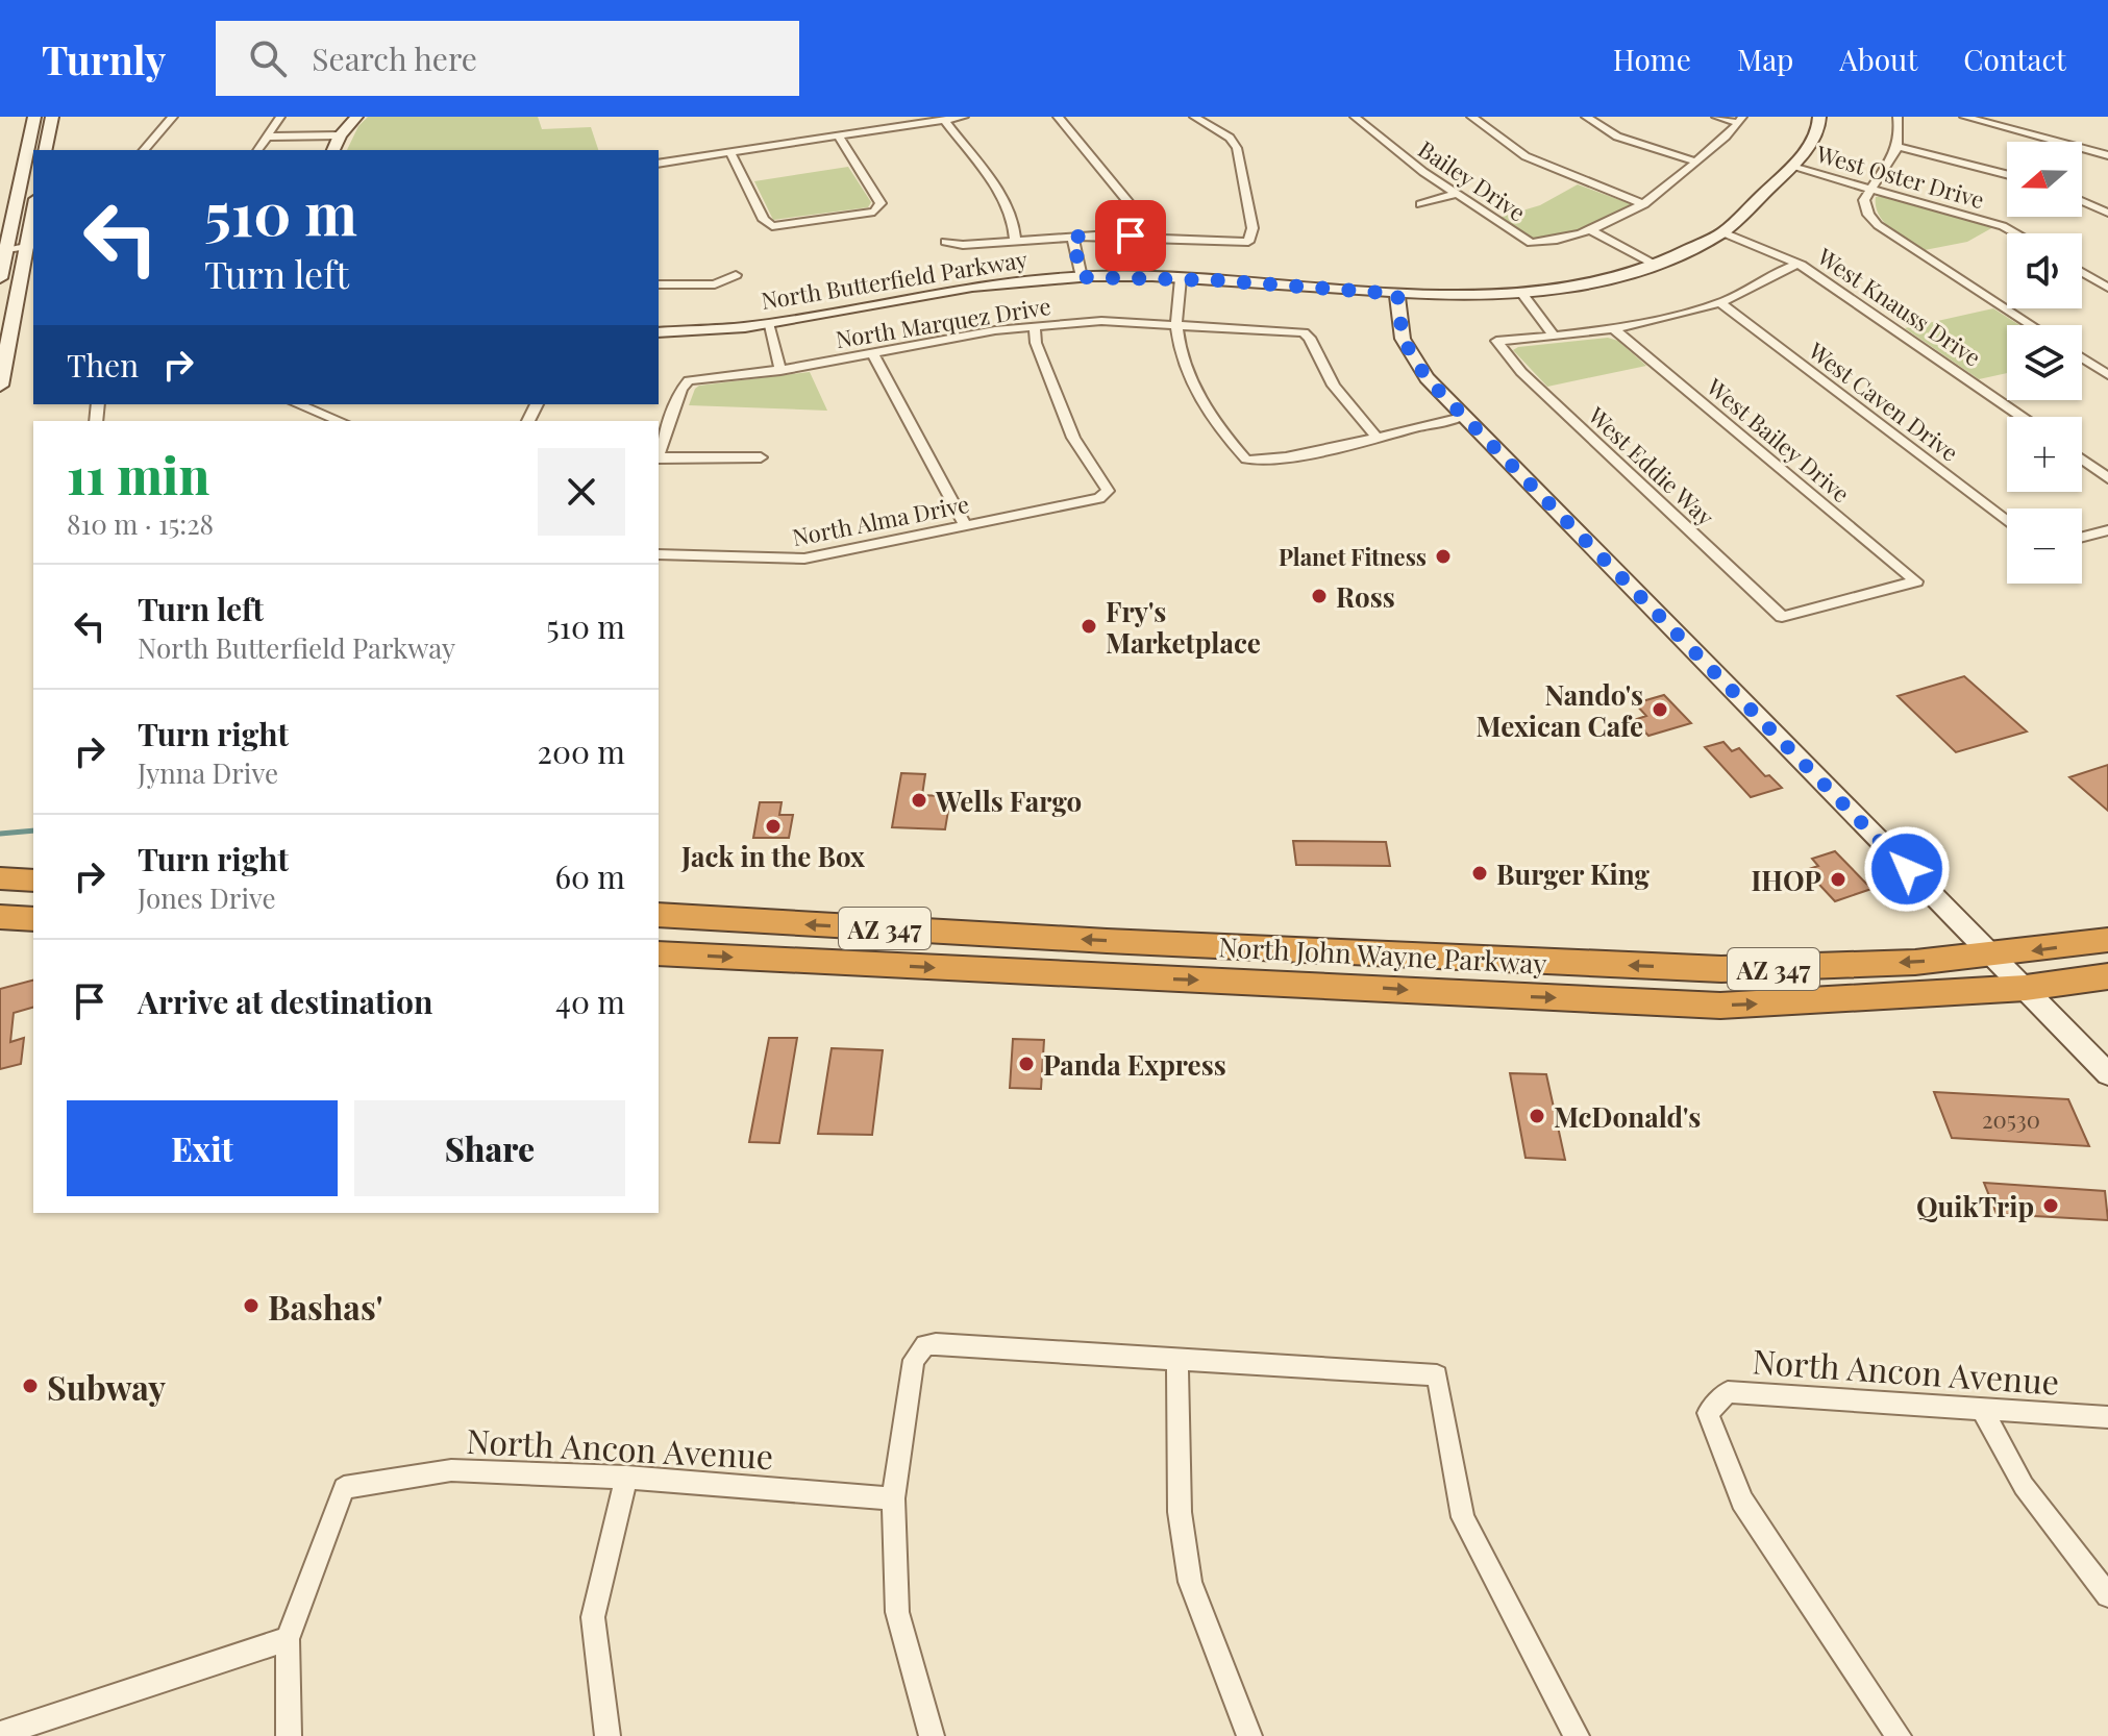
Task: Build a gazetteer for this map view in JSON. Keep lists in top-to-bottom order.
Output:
{
  "streets": {
    "highway": ["AZ 347", "North John Wayne Parkway"],
    "street": [
      "West Oster Drive",
      "Bailey Drive",
      "North Butterfield Parkway",
      "West Knauss Drive",
      "North Marquez Drive",
      "West Caven Drive",
      "West Bailey Drive",
      "West Eddie Way",
      "North Alma Drive",
      "North Ancon Avenue"
    ]
  },
  "crossings": [
    ["West Oster Drive", "North Butterfield Parkway"],
    ["North Butterfield Parkway", "West Knauss Drive"],
    ["North Marquez Drive", "North Alma Drive"],
    ["West Bailey Drive", "West Eddie Way"]
  ],
  "places": [
    "Planet Fitness",
    "Ross",
    "Fry's Marketplace",
    "Nando's Mexican Cafe",
    "Wells Fargo",
    "Jack in the Box",
    "Burger King",
    "IHOP",
    "Panda Express",
    "McDonald's",
    "QuikTrip",
    "Bashas'",
    "Subway"
  ],
  "house_numbers": ["20530"],
  "north": "left",
  "page": {
    "header": "Turnly",
    "search": "Search here",
    "nav": [
      "Home",
      "Map",
      "About",
      "Contact"
    ],
    "map_buttons": ["+", "−"],
    "turn": ["510 m", "Turn left"],
    "then": "Then",
    "heading": ["11 min", "810 m · 15:28"],
    "list": [
      {
        "name": "Turn left",
        "note": "North Butterfield Parkway",
        "value": "510 m"
      },
      {
        "name": "Turn right",
        "note": "Jynna Drive",
        "value": "200 m"
      },
      {
        "name": "Turn right",
        "note": "Jones Drive",
        "value": "60 m"
      },
      {
        "name": "Arrive at destination",
        "value": "40 m"
      }
    ],
    "buttons": ["Exit", "Share"]
  }
}
